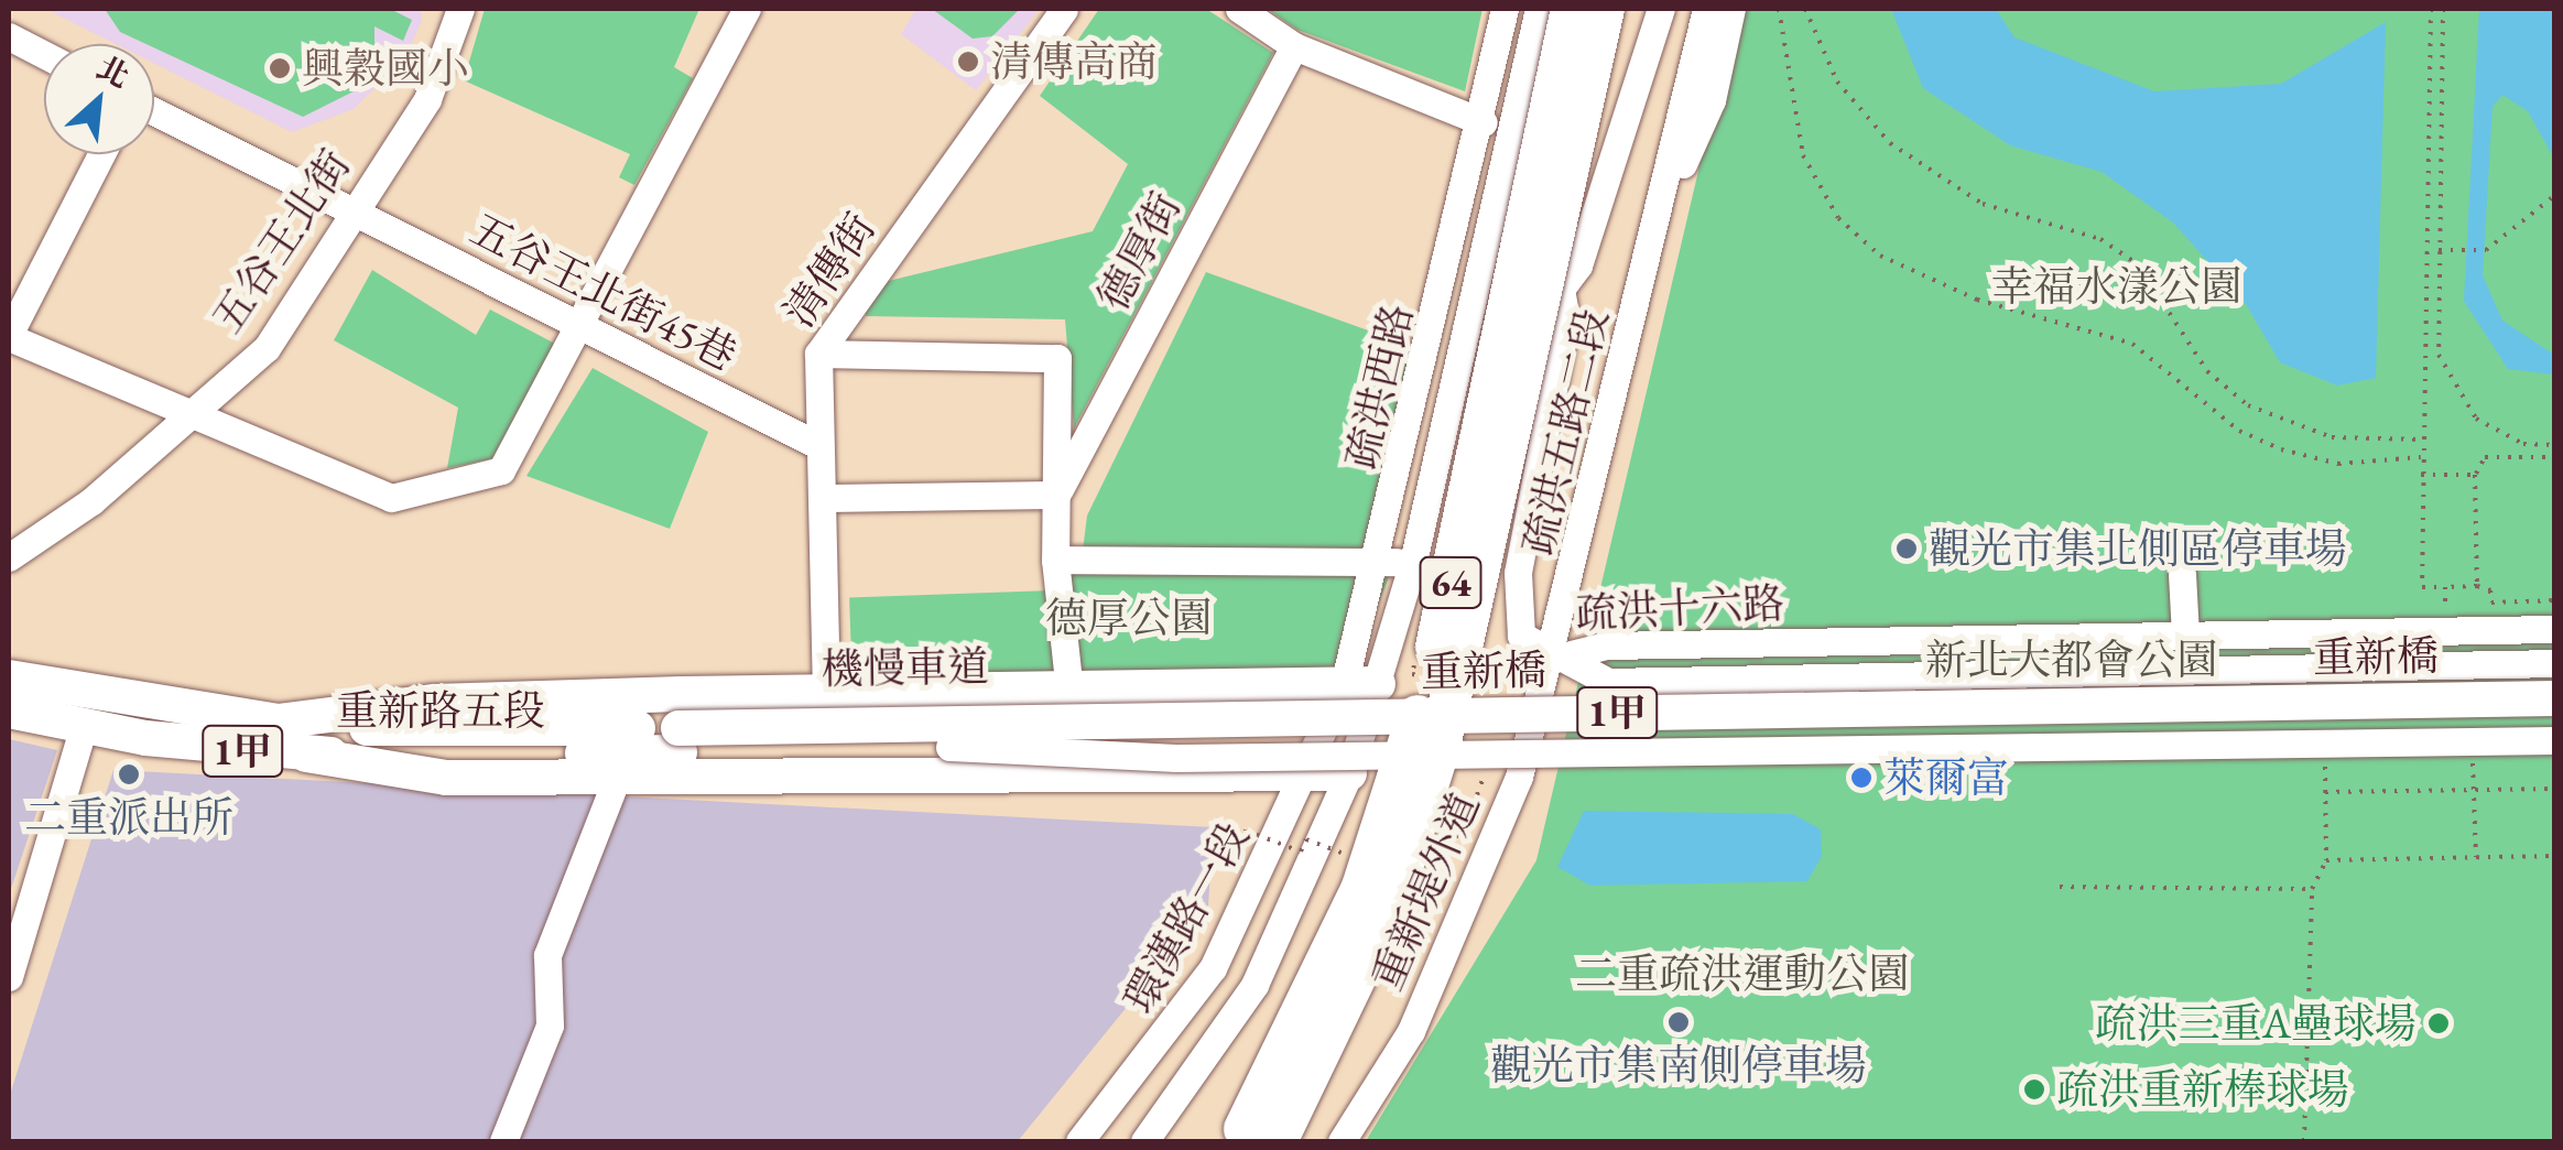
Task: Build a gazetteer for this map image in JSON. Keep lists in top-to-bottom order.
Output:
{
  "streets": {
    "highway": ["64"],
    "main road": ["重新橋", "重新路五段", "1甲"],
    "street": [
      "五谷王北街",
      "德厚街",
      "清傳街",
      "五谷王北街45巷",
      "疏洪西路",
      "疏洪五路二段",
      "疏洪十六路",
      "機慢車道",
      "重新堤外道",
      "環漢路一段"
    ]
  },
  "crossings": [
    ["五谷王北街", "五谷王北街45巷"],
    ["清傳街", "五谷王北街45巷"],
    ["疏洪西路", "環漢路一段"],
    ["疏洪五路二段", "疏洪十六路"],
    ["疏洪五路二段", "重新堤外道"],
    ["疏洪十六路", "重新堤外道"],
    ["重新橋", "機慢車道"],
    ["重新橋", "重新路五段"],
    ["機慢車道", "重新路五段"]
  ],
  "parks": [
    "幸福水漾公園",
    "德厚公園",
    "新北大都會公園",
    "二重疏洪運動公園"
  ],
  "places": [
    "清傳高商",
    "興穀國小",
    "觀光市集北側區停車場",
    "二重派出所",
    "萊爾富",
    "觀光市集南側停車場",
    "疏洪三重A壘球場",
    "疏洪重新棒球場"
  ],
  "north": "top right"
}
